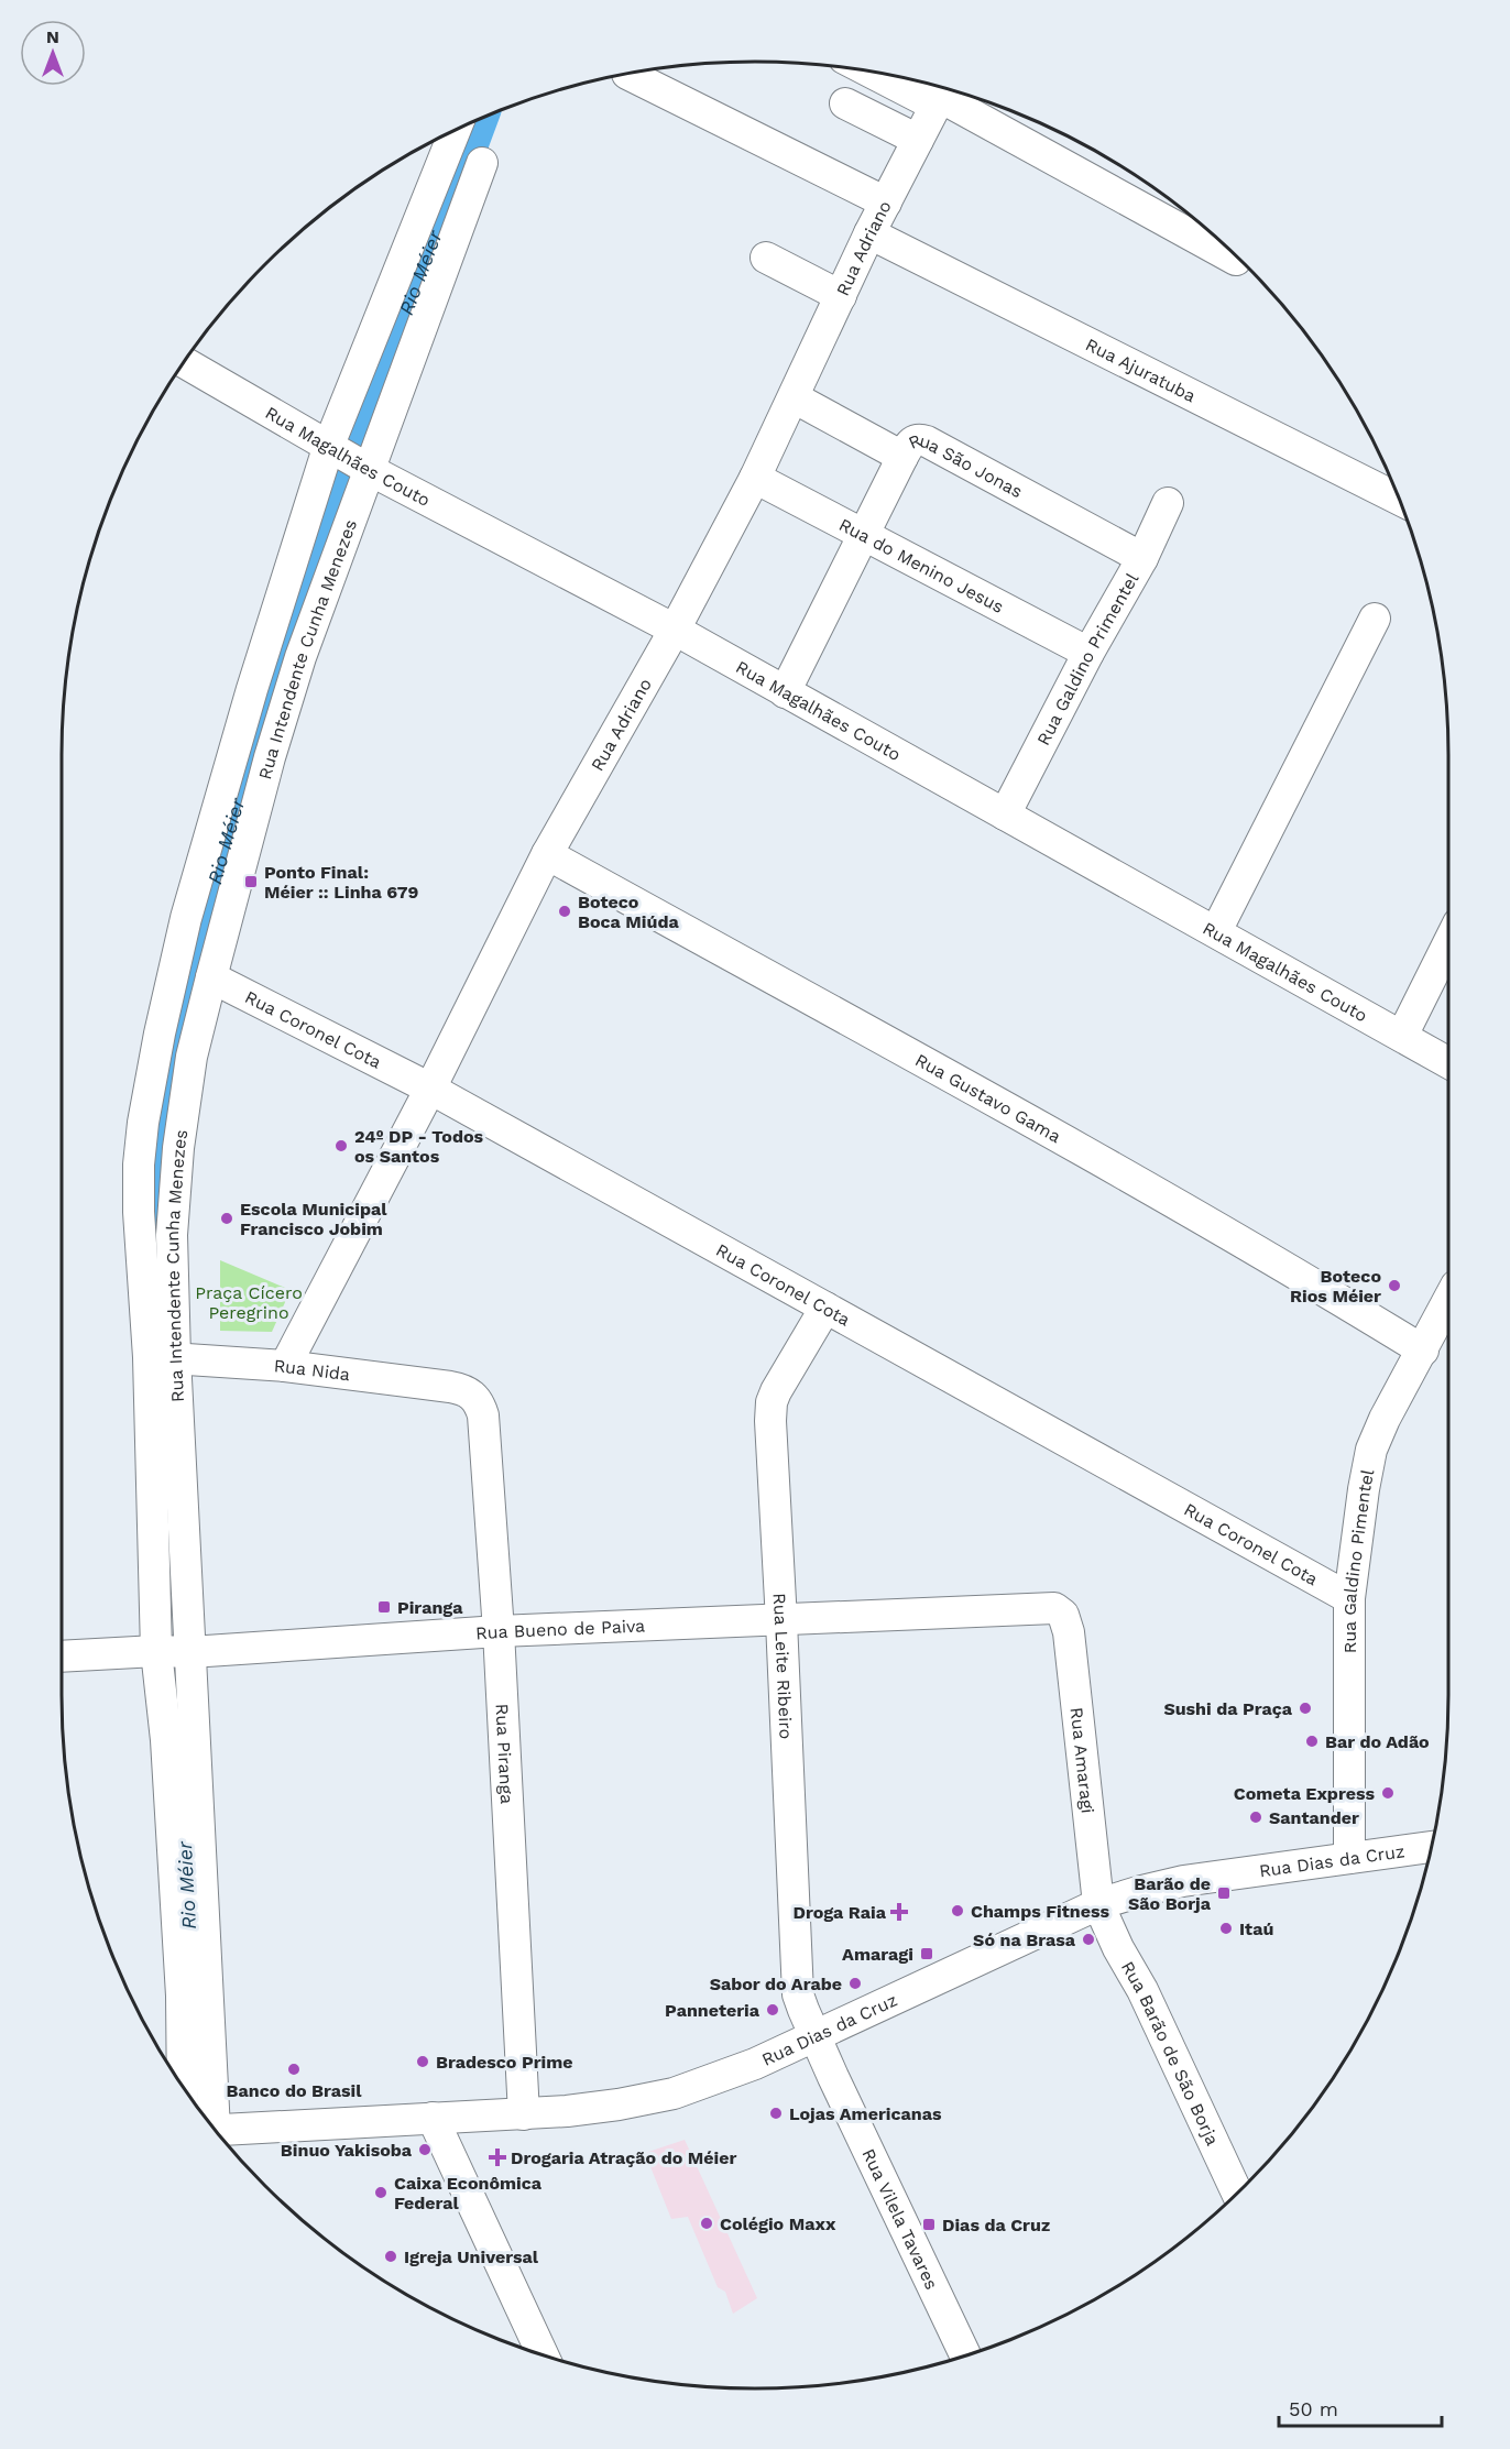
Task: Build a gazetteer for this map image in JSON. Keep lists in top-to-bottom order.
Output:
{
  "streets": {
    "street": [
      "Rua Adriano",
      "Rua Ajuratuba",
      "Rua Magalhães Couto",
      "Rua São Jonas",
      "Rua do Menino Jesus",
      "Rua Intendente Cunha Menezes",
      "Rua Galdino Primentel",
      "Rua Coronel Cota",
      "Rua Gustavo Gama",
      "Rua Nida",
      "Rua Galdino Pimentel",
      "Rua Bueno de Paiva",
      "Rua Leite Ribeiro",
      "Rua Piranga",
      "Rua Amaragi",
      "Rua Dias da Cruz",
      "Rua Barão de São Borja",
      "Rua Vilela Tavares"
    ]
  },
  "crossings": [
    ["Rua Adriano", "Rua Ajuratuba"],
    ["Rua Adriano", "Rua Magalhães Couto"],
    ["Rua Adriano", "Rua São Jonas"],
    ["Rua Adriano", "Rua do Menino Jesus"],
    ["Rua Adriano", "Rua Coronel Cota"],
    ["Rua Adriano", "Rua Gustavo Gama"],
    ["Rua Adriano", "Rua Nida"],
    ["Rua Magalhães Couto", "Rua Intendente Cunha Menezes"],
    ["Rua Magalhães Couto", "Rua Galdino Primentel"],
    ["Rua São Jonas", "Rua Galdino Primentel"],
    ["Rua do Menino Jesus", "Rua Galdino Primentel"],
    ["Rua Intendente Cunha Menezes", "Rua Coronel Cota"],
    ["Rua Intendente Cunha Menezes", "Rua Nida"],
    ["Rua Intendente Cunha Menezes", "Rua Bueno de Paiva"],
    ["Rua Coronel Cota", "Rua Galdino Pimentel"],
    ["Rua Coronel Cota", "Rua Leite Ribeiro"],
    ["Rua Gustavo Gama", "Rua Galdino Pimentel"],
    ["Rua Nida", "Rua Piranga"],
    ["Rua Galdino Pimentel", "Rua Dias da Cruz"],
    ["Rua Bueno de Paiva", "Rua Leite Ribeiro"],
    ["Rua Bueno de Paiva", "Rua Piranga"],
    ["Rua Bueno de Paiva", "Rua Amaragi"],
    ["Rua Leite Ribeiro", "Rua Dias da Cruz"],
    ["Rua Leite Ribeiro", "Rua Vilela Tavares"],
    ["Rua Piranga", "Rua Dias da Cruz"],
    ["Rua Amaragi", "Rua Dias da Cruz"],
    ["Rua Amaragi", "Rua Barão de São Borja"],
    ["Rua Dias da Cruz", "Rua Barão de São Borja"],
    ["Rua Dias da Cruz", "Rua Vilela Tavares"]
  ],
  "water": ["Rio Méier"],
  "parks": ["Praça Cícero Peregrino"],
  "places": {
    "transit": [
      "Ponto Final: Méier :: Linha 679",
      "Piranga",
      "Barão de São Borja",
      "Amaragi",
      "Dias da Cruz"
    ],
    "other": [
      "Boteco Boca Miúda",
      "24º DP - Todos os Santos",
      "Escola Municipal Francisco Jobim",
      "Boteco Rios Méier",
      "Sushi da Praça",
      "Bar do Adão",
      "Cometa Express",
      "Santander",
      "Champs Fitness",
      "Itaú",
      "Só na Brasa",
      "Sabor do Arabe",
      "Panneteria",
      "Bradesco Prime",
      "Banco do Brasil",
      "Lojas Americanas",
      "Binuo Yakisoba",
      "Caixa Econômica Federal",
      "Colégio Maxx",
      "Igreja Universal"
    ],
    "health": ["Droga Raia", "Drogaria Atração do Méier"]
  },
  "scale_bar": "50 m",
  "north": "top"
}
